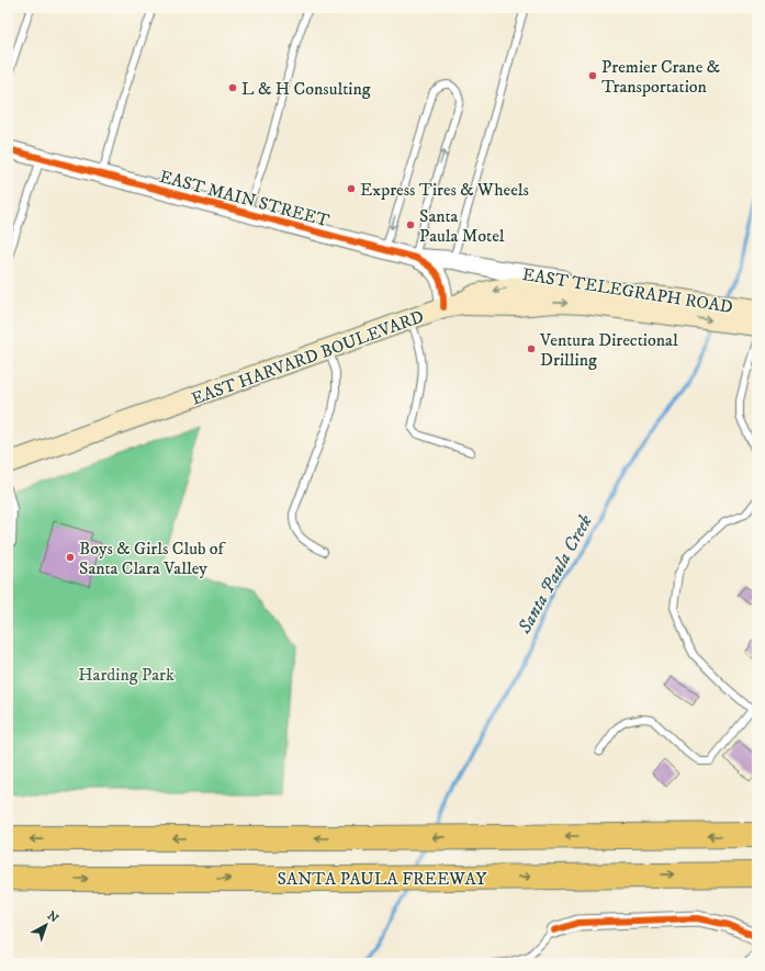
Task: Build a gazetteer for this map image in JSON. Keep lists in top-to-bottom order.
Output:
{
  "streets": {
    "highway": ["SANTA PAULA FREEWAY"],
    "main road": ["EAST TELEGRAPH ROAD", "EAST HARVARD BOULEVARD"],
    "street": ["EAST MAIN STREET"]
  },
  "crossings": [
    ["EAST MAIN STREET", "EAST TELEGRAPH ROAD"],
    ["EAST MAIN STREET", "EAST HARVARD BOULEVARD"],
    ["EAST TELEGRAPH ROAD", "EAST HARVARD BOULEVARD"]
  ],
  "water": ["Santa Paula Creek"],
  "parks": ["Harding Park"],
  "places": [
    "Premier Crane & Transportation",
    "L & H Consulting",
    "Express Tires & Wheels",
    "Santa Paula Motel",
    "Ventura Directional Drilling",
    "Boys & Girls Club of Santa Clara Valley"
  ],
  "north": "top right"
}
